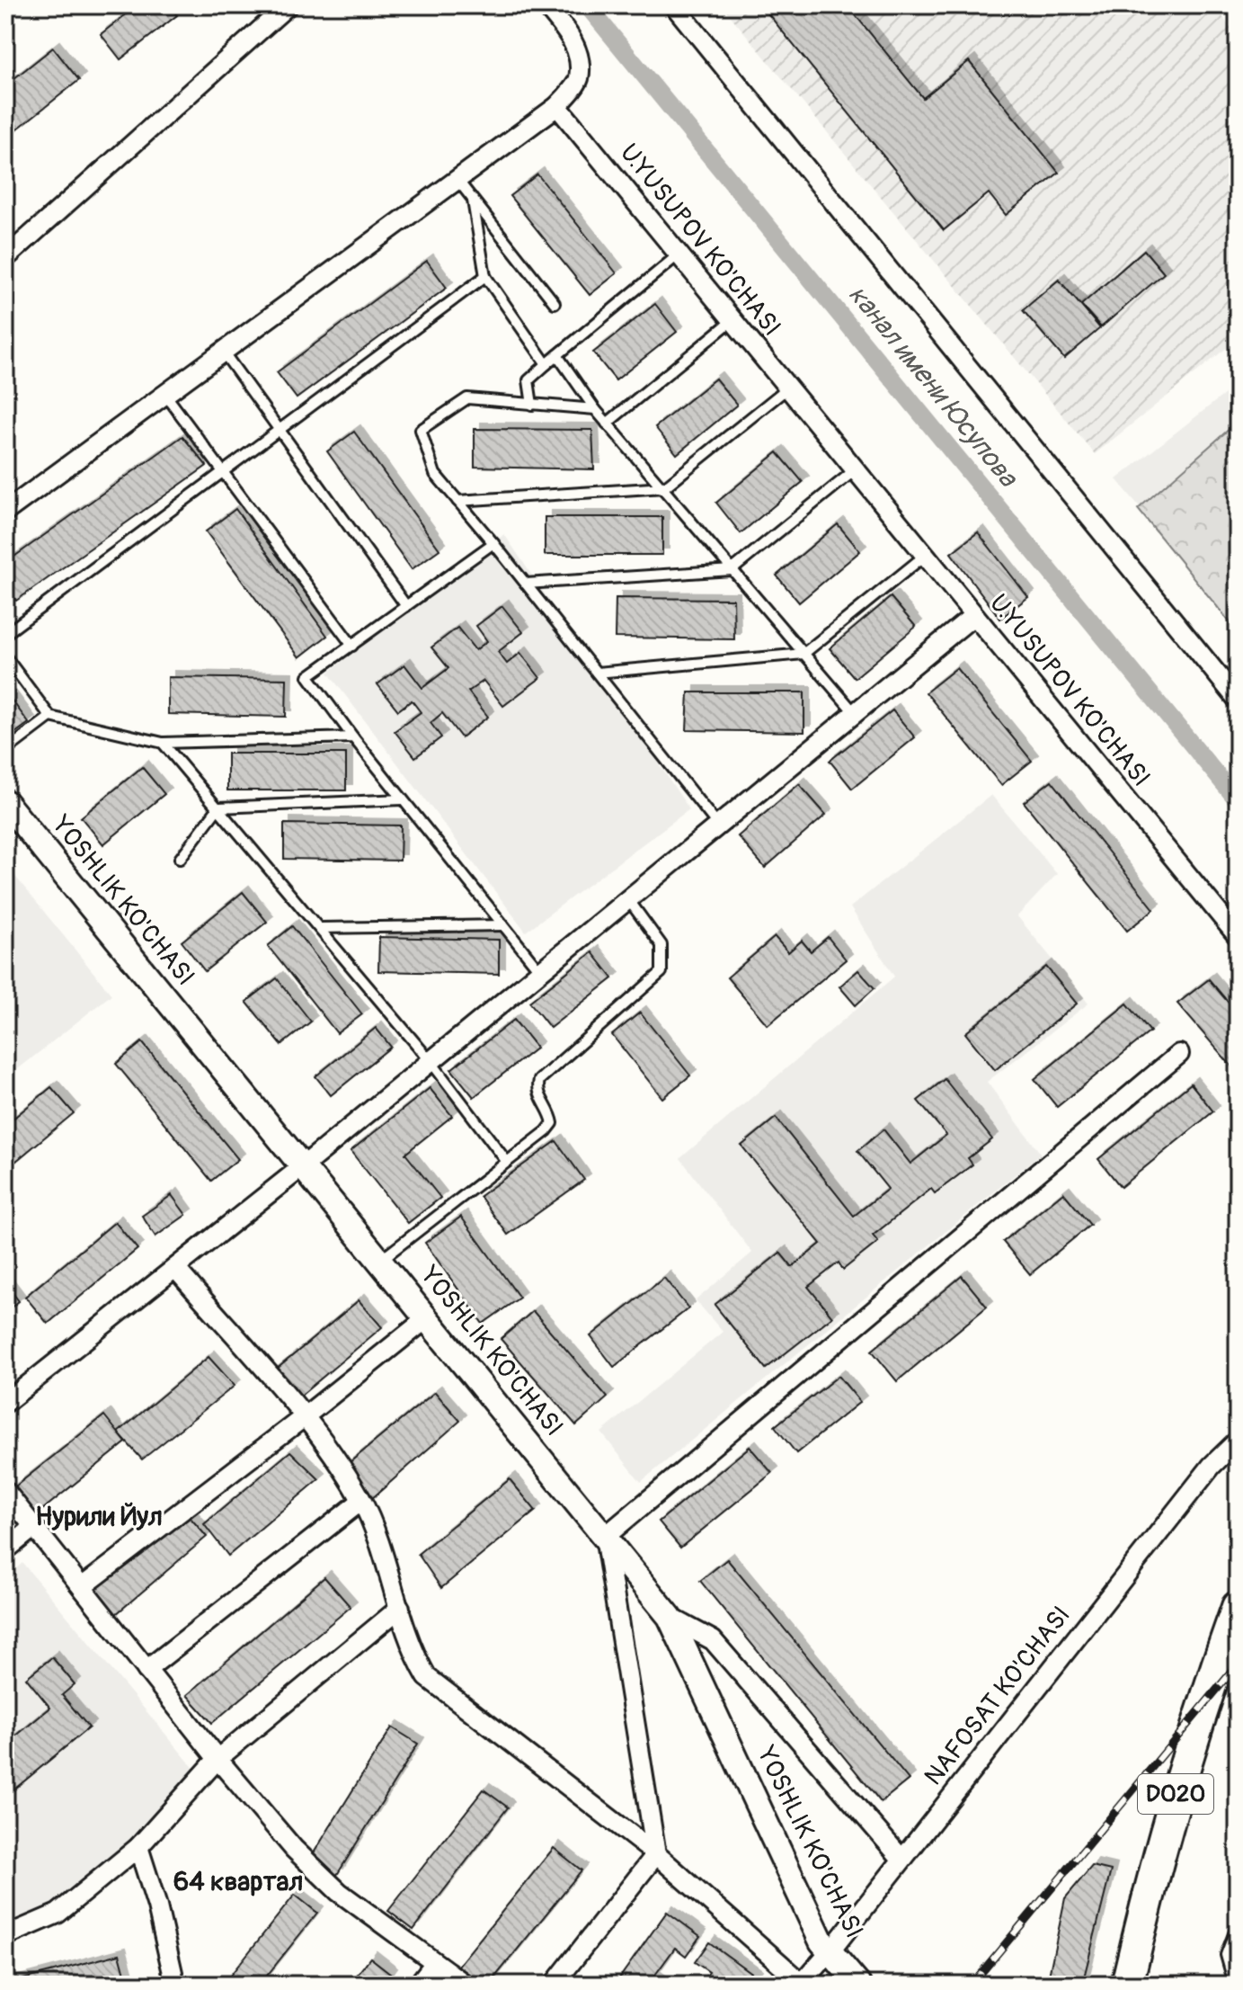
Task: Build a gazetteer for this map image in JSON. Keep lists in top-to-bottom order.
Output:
{
  "streets": {
    "main road": ["D020"],
    "street": ["U.YUSUPOV KO'CHASI", "YOSHLIK KO'CHASI", "NAFOSAT KO'CHASI"]
  },
  "crossings": [
    ["YOSHLIK KO'CHASI", "NAFOSAT KO'CHASI"]
  ],
  "districts": ["Нурили Йул", "64 квартал"],
  "water": ["канал имени Юсупова"]
}
